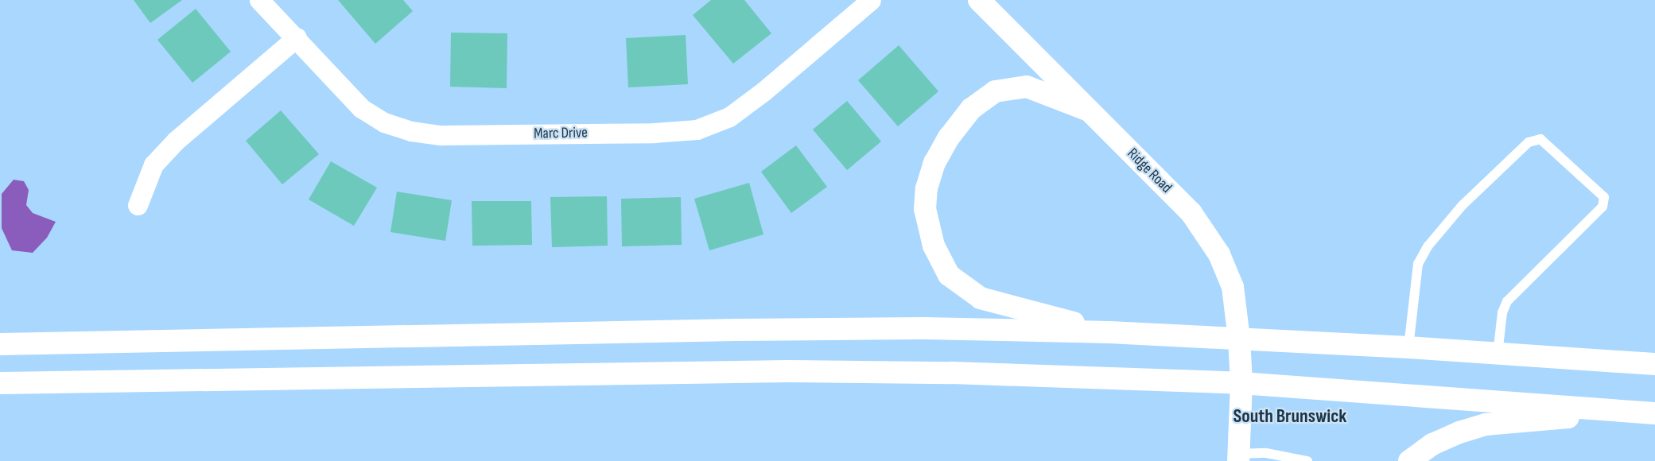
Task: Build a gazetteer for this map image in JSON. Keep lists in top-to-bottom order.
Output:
{
  "streets": {
    "main road": ["Ridge Road"],
    "street": ["Marc Drive"]
  },
  "districts": ["South Brunswick"]
}
